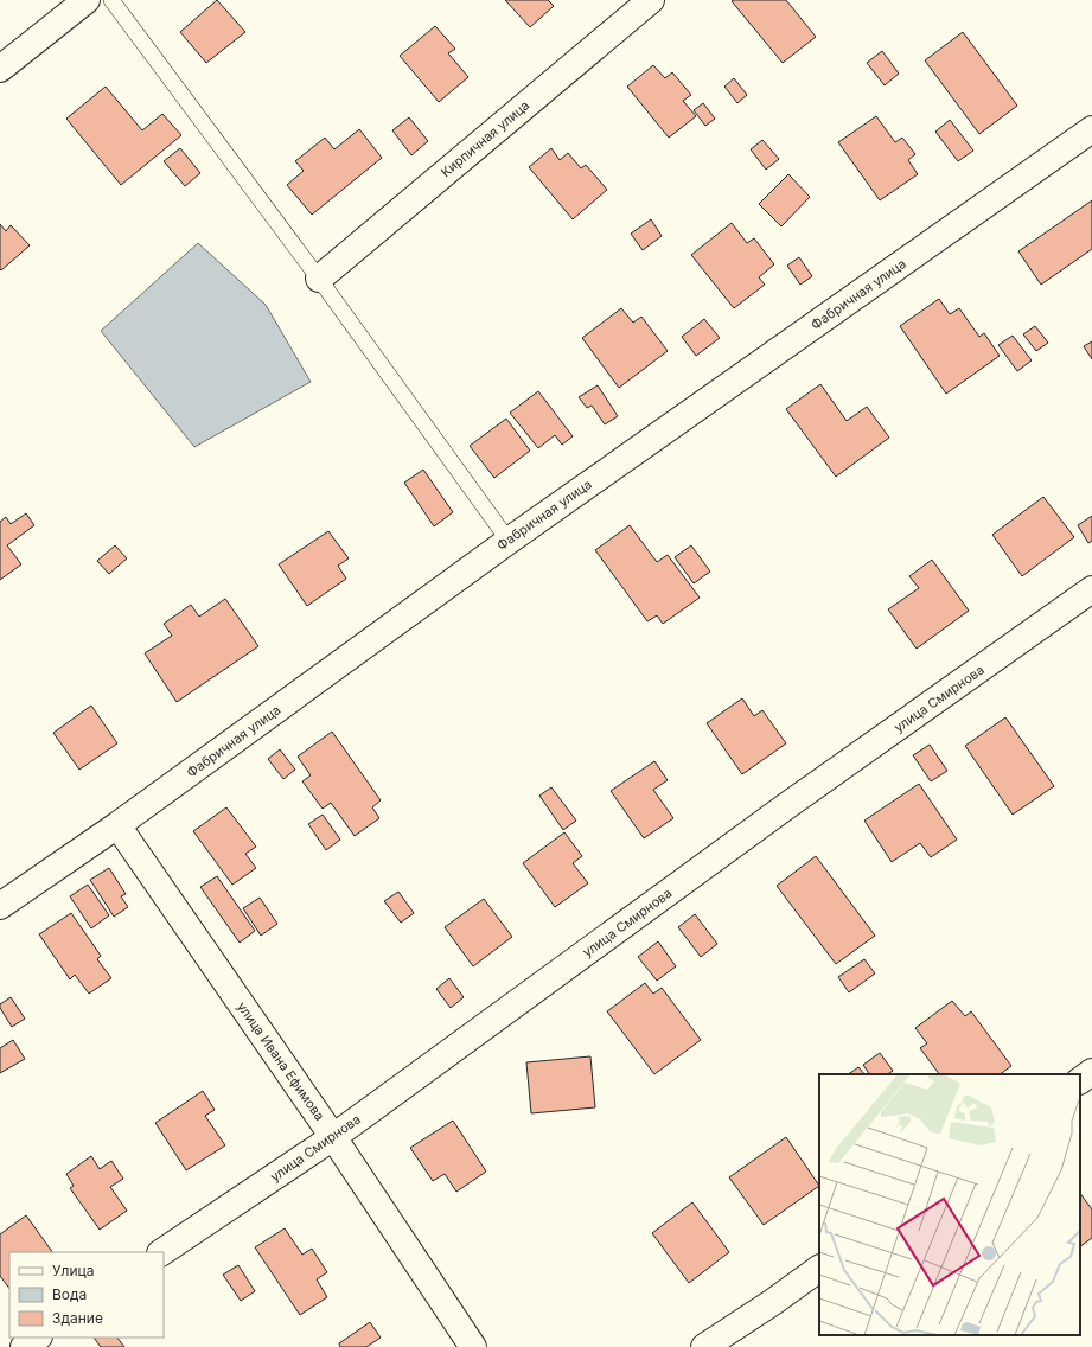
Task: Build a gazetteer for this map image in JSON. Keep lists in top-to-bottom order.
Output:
{
  "streets": {
    "street": [
      "Кирпичная улица",
      "Фабричная улица",
      "улица Смирнова",
      "улица Ивана Ефимова"
    ]
  },
  "crossings": [
    ["Фабричная улица", "улица Ивана Ефимова"],
    ["улица Смирнова", "улица Ивана Ефимова"]
  ],
  "legend": ["Улица", "Вода", "Здание"]
}
